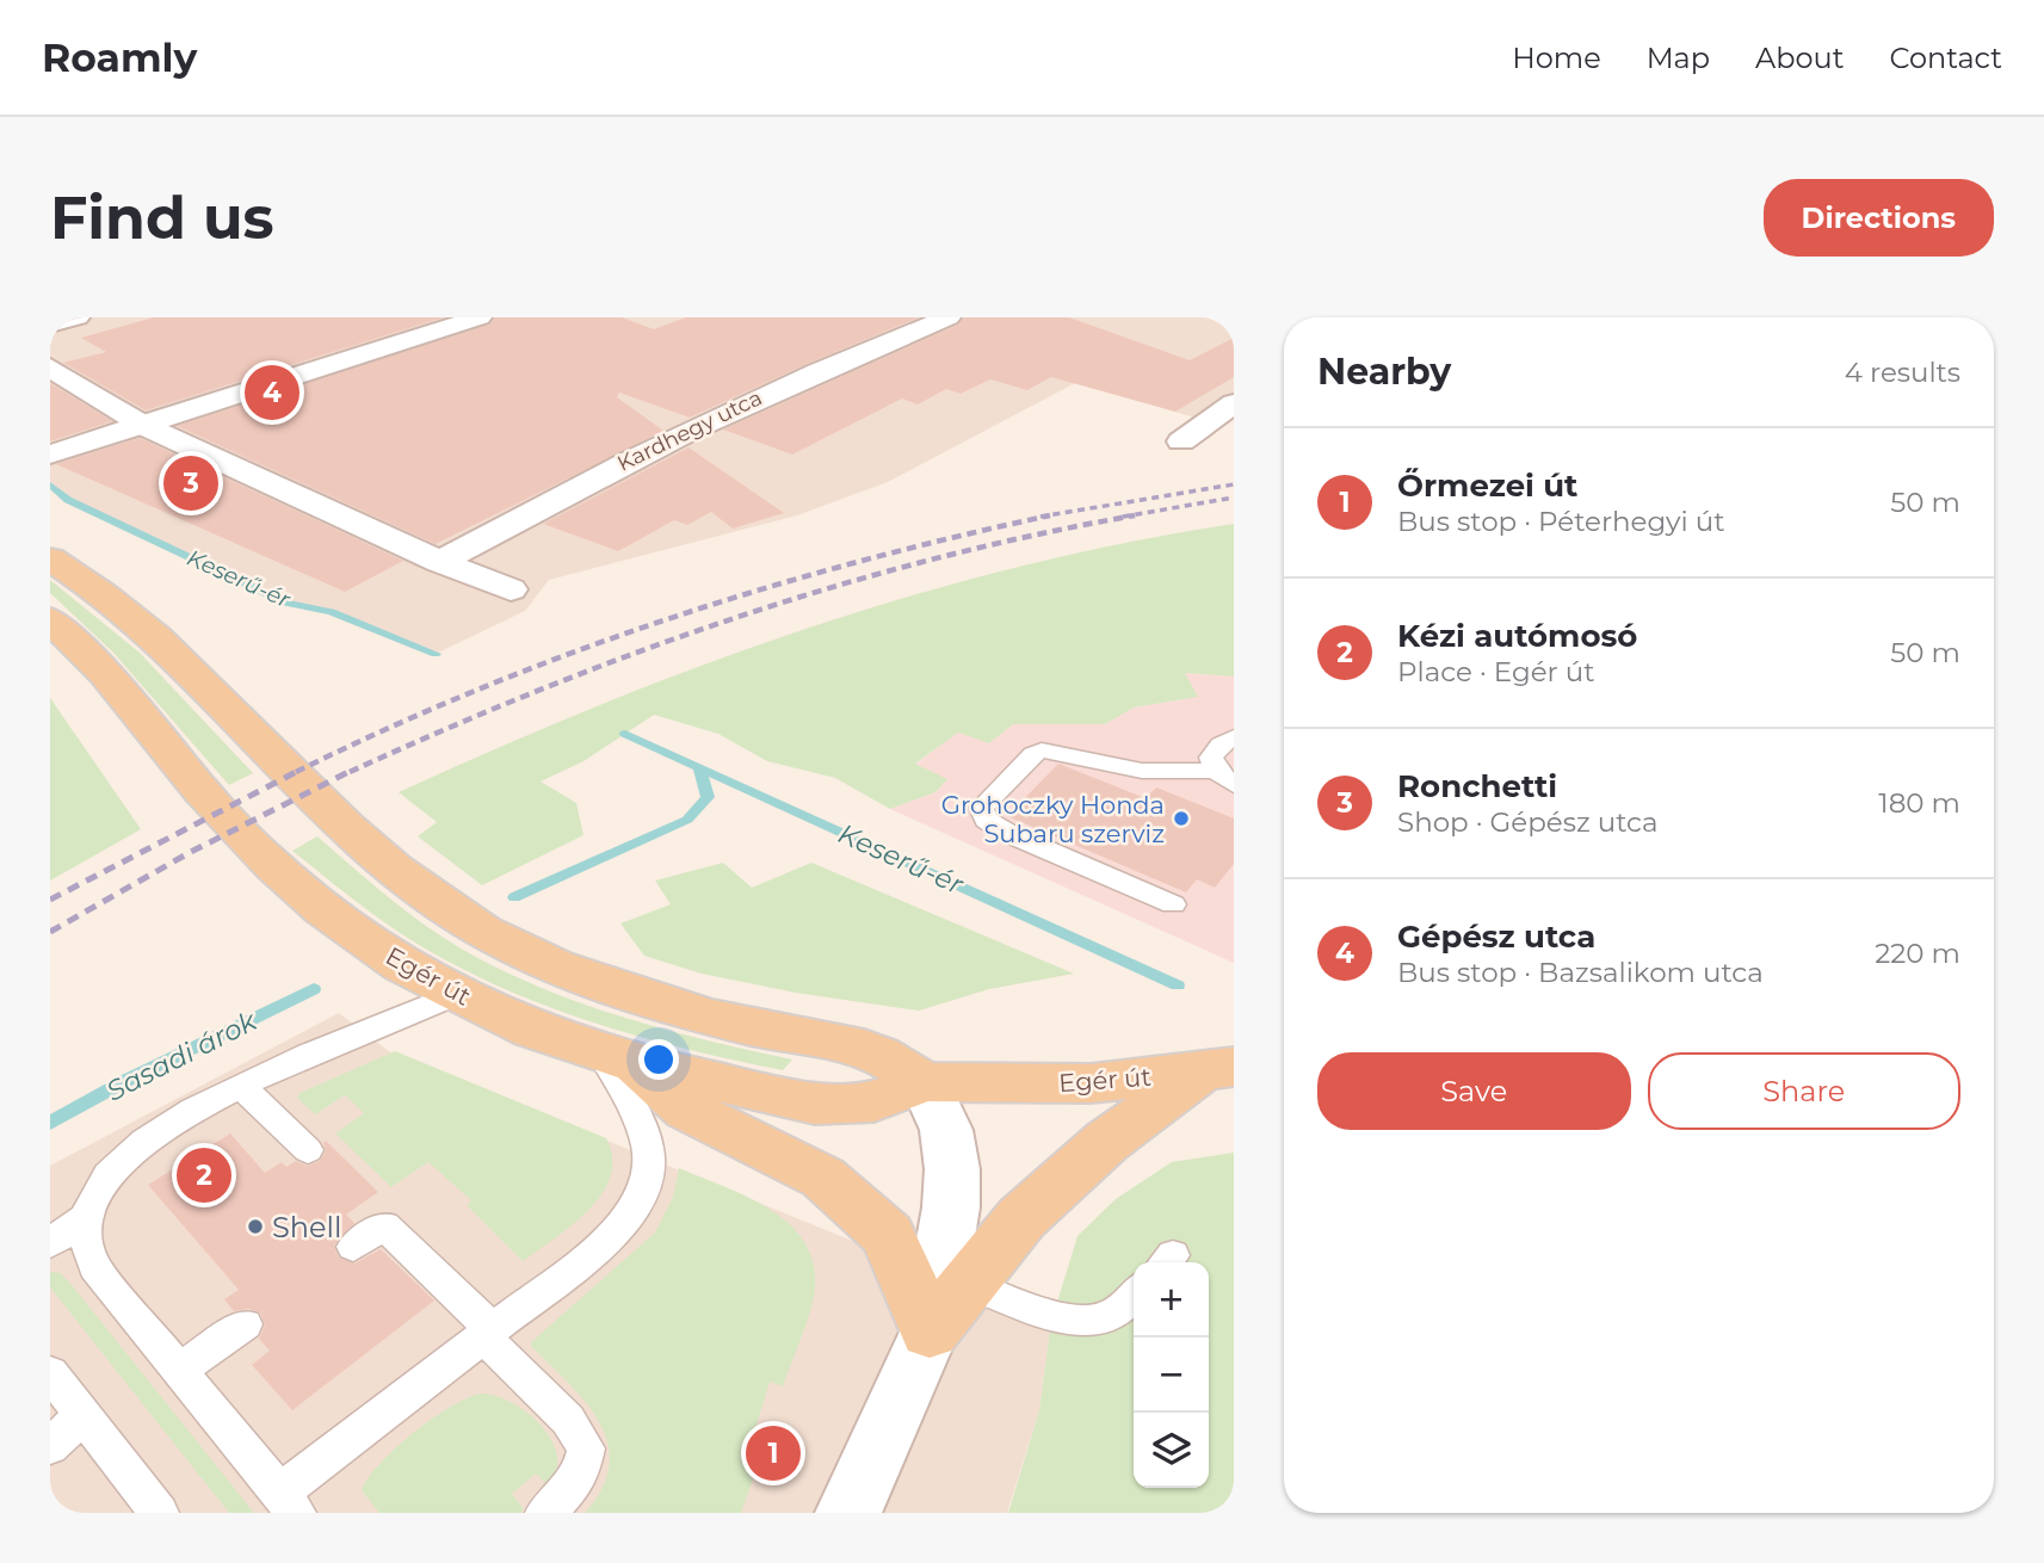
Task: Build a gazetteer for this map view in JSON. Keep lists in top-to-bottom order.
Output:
{
  "streets": {
    "main road": ["Egér út"],
    "street": ["Kardhegy utca"]
  },
  "water": ["Keserű-ér", "Sasadi árok"],
  "places": ["Grohoczky Honda Subaru szerviz", "Shell"],
  "page": {
    "header": "Roamly",
    "nav": [
      "Home",
      "Map",
      "About",
      "Contact"
    ],
    "buttons": [
      "Directions",
      ["Save", "Share"]
    ],
    "title": "Find us",
    "heading": ["Nearby", "4 results"],
    "pins": [
      "4",
      "3",
      "2",
      "1"
    ],
    "list": [
      {
        "mark": "1",
        "name": "Őrmezei út",
        "note": "Bus stop · Péterhegyi út",
        "value": "50 m"
      },
      {
        "mark": "2",
        "name": "Kézi autómosó",
        "note": "Place · Egér út",
        "value": "50 m"
      },
      {
        "mark": "3",
        "name": "Ronchetti",
        "note": "Shop · Gépész utca",
        "value": "180 m"
      },
      {
        "mark": "4",
        "name": "Gépész utca",
        "note": "Bus stop · Bazsalikom utca",
        "value": "220 m"
      }
    ],
    "map_buttons": ["+", "−"]
  }
}
